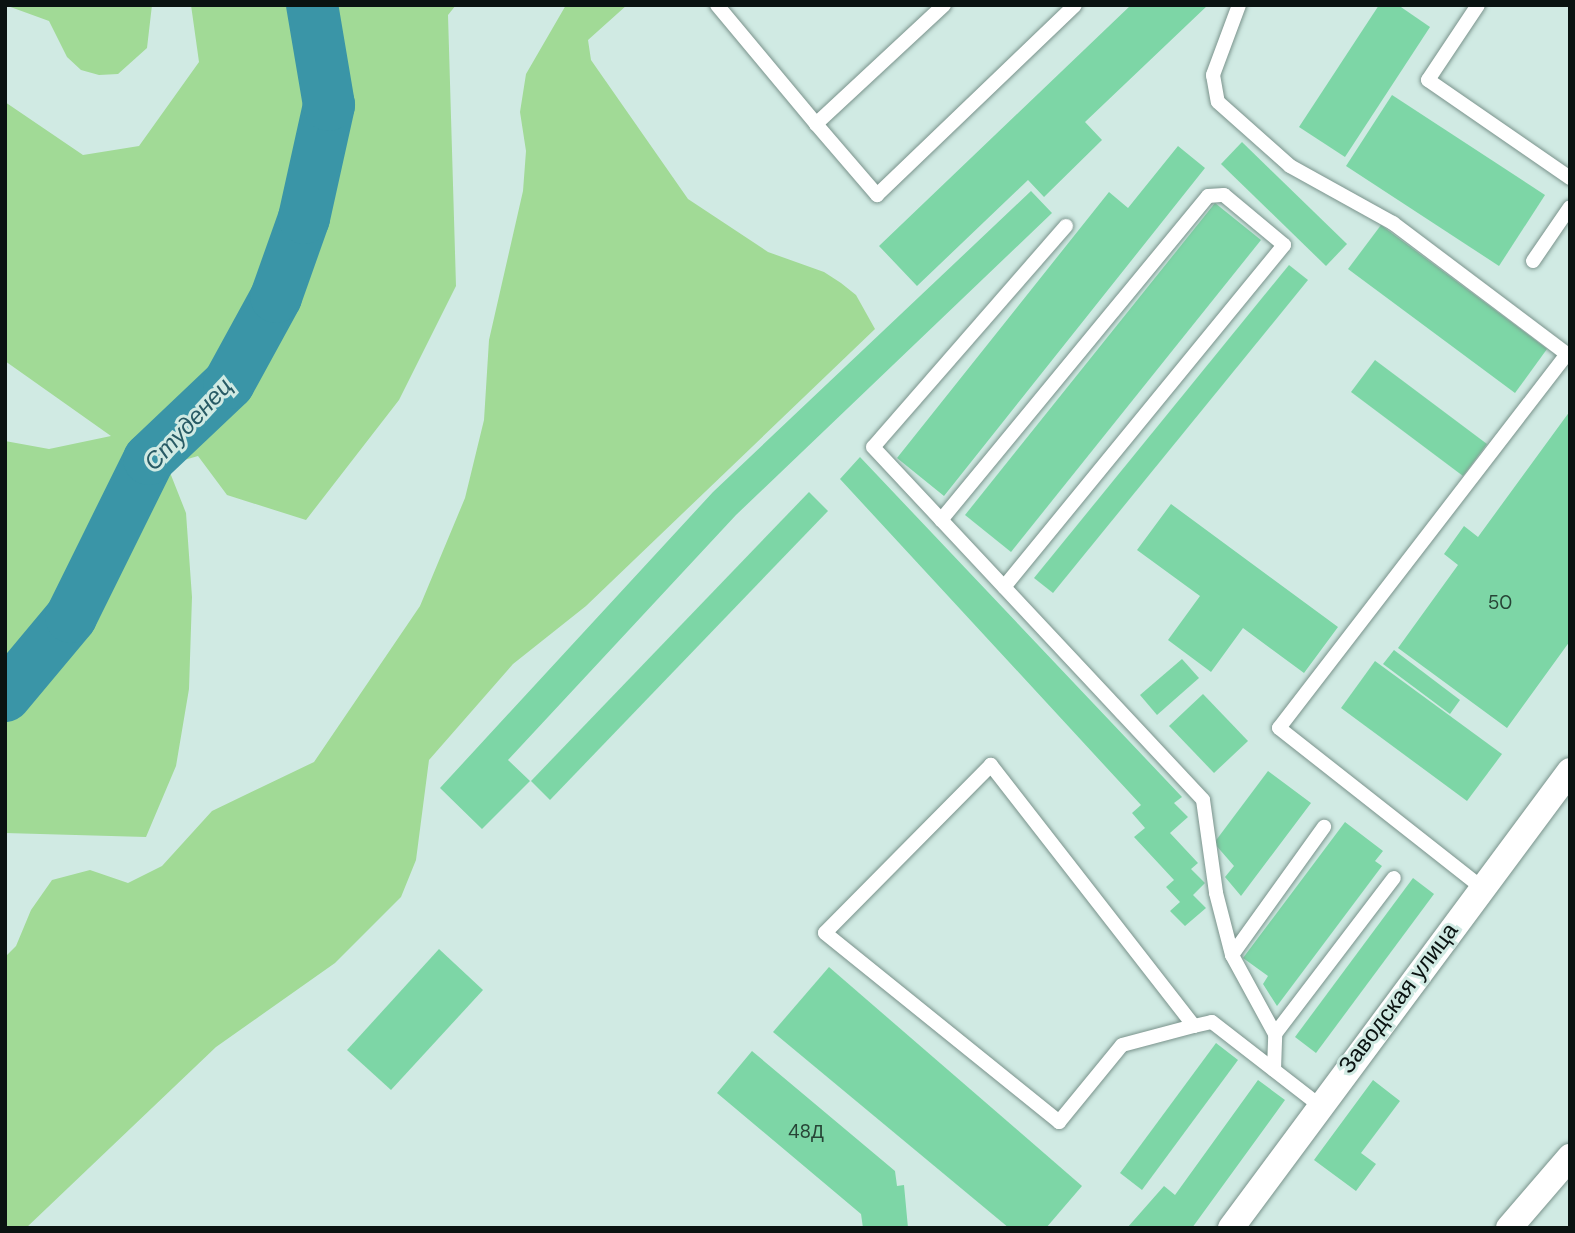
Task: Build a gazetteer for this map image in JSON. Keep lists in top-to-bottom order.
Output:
{
  "streets": {
    "street": ["Заводская улица"]
  },
  "water": ["Студенец"],
  "house_numbers": ["50", "48Д"]
}
